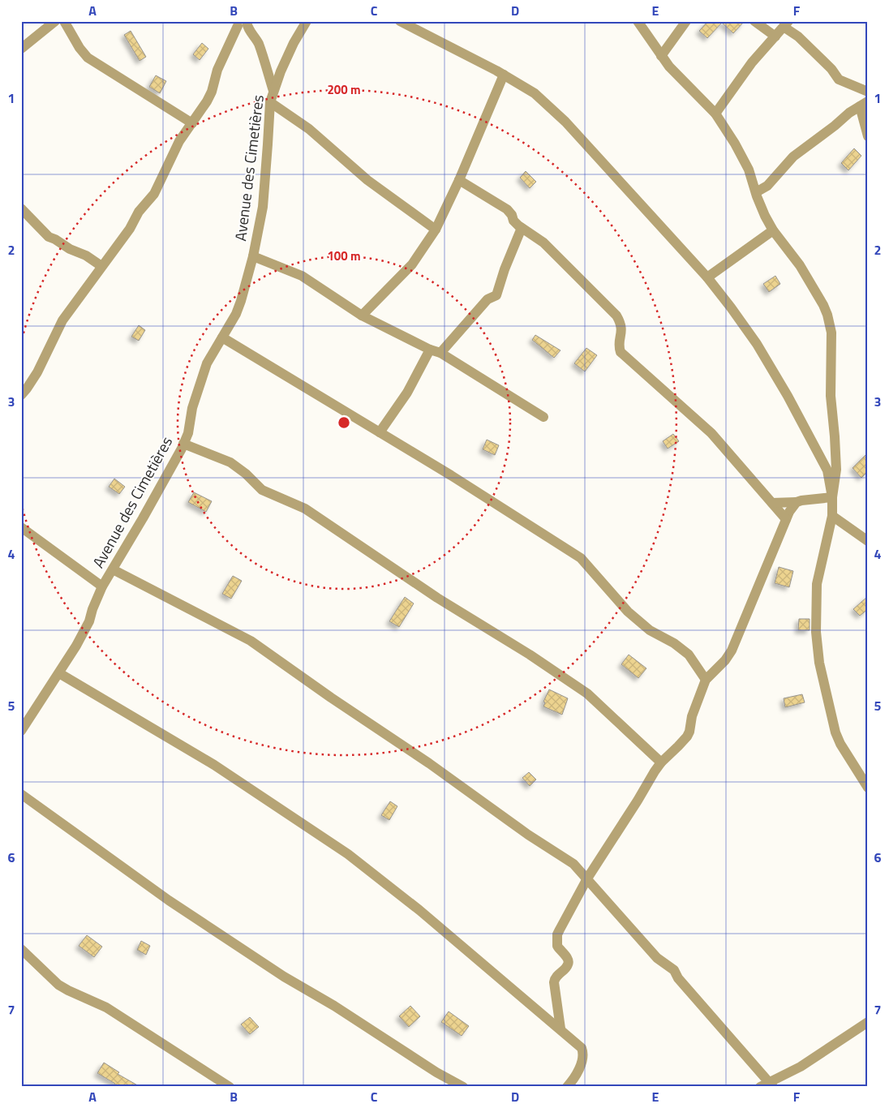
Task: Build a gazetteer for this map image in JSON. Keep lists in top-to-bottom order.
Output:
{
  "streets": {
    "street": ["Avenue des Cimetières"]
  },
  "grid": {
    "columns": [
      "A",
      "B",
      "C",
      "D",
      "E",
      "F"
    ],
    "rows": [
      "1",
      "2",
      "3",
      "4",
      "5",
      "6",
      "7"
    ]
  },
  "rings": ["200 m", "100 m"]
}
